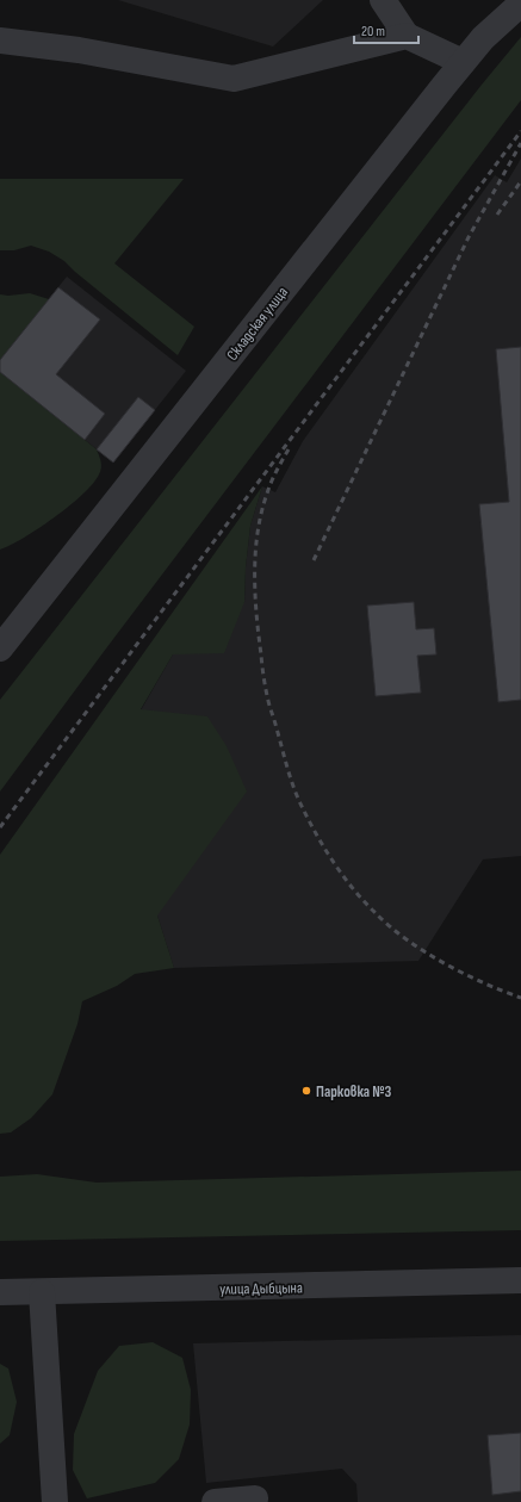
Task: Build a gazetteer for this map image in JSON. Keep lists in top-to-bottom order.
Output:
{
  "streets": {
    "street": ["Складская улица", "улица Дыбцына"]
  },
  "places": ["Парковка №3"],
  "scale_bar": "20 m"
}
